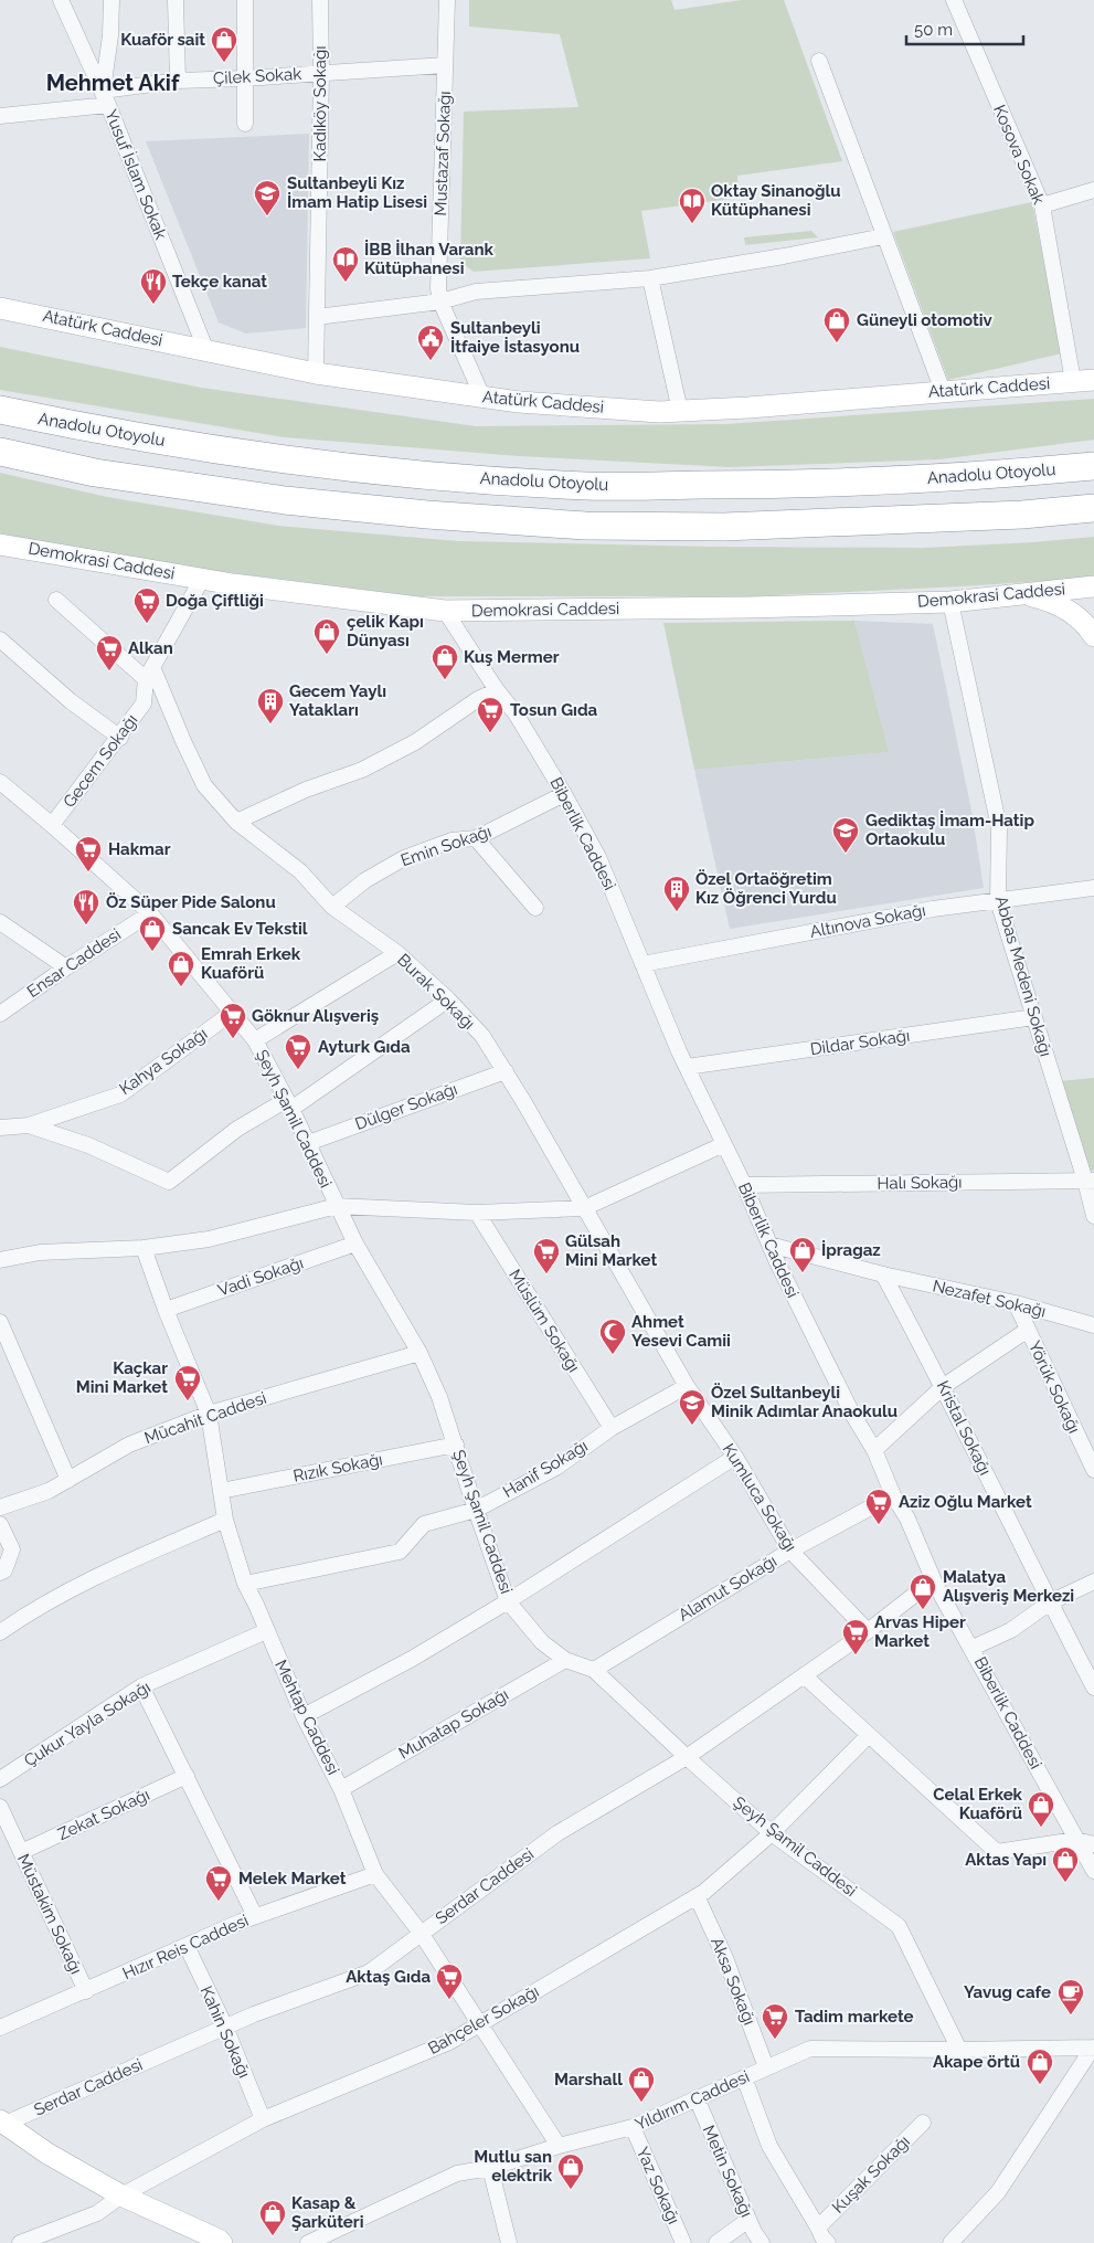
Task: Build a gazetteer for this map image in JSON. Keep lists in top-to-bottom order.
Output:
{
  "streets": {
    "highway": ["Anadolu Otoyolu"],
    "street": [
      "Çilek Sokak",
      "Kadıköy Sokağı",
      "Mustazaf Sokağı",
      "Kosova Sokak",
      "Yusuf İslam Sokak",
      "Atatürk Caddesi",
      "Demokrasi Caddesi",
      "Gecem Sokağı",
      "Biberlik Caddesi",
      "Emin Sokağı",
      "Altınova Sokağı",
      "Ensar Caddesi",
      "Abbas Medeni Sokağı",
      "Burak Sokağı",
      "Dildar Sokağı",
      "Kahya Sokağı",
      "Dülger Sokağı",
      "Şeyh Şamil Caddesi",
      "Halı Sokağı",
      "Vadi Sokağı",
      "Nezafet Sokağı",
      "Müslüm Sokağı",
      "Yörük Sokağı",
      "Mücahit Caddesi",
      "Kristal Sokağı",
      "Rızık Sokağı",
      "Hanif Sokağı",
      "Kumluca Sokağı",
      "Alamut Sokağı",
      "Mehtap Caddesi",
      "Çukur Yayla Sokağı",
      "Muhatap Sokağı",
      "Zekat Sokağı",
      "Serdar Caddesi",
      "Müstakim Sokağı",
      "Hızır Reis Caddesi",
      "Aksa Sokağı",
      "Bahçeler Sokağı",
      "Kahin Sokağı",
      "Yıldırım Caddesi",
      "Metin Sokağı",
      "Kuşak Sokağı",
      "Yaz Sokağı"
    ]
  },
  "crossings": [
    ["Çilek Sokak", "Kadıköy Sokağı"],
    ["Çilek Sokak", "Mustazaf Sokağı"],
    ["Çilek Sokak", "Yusuf İslam Sokak"],
    ["Kadıköy Sokağı", "Atatürk Caddesi"],
    ["Mustazaf Sokağı", "Atatürk Caddesi"],
    ["Kosova Sokak", "Atatürk Caddesi"],
    ["Yusuf İslam Sokak", "Atatürk Caddesi"],
    ["Demokrasi Caddesi", "Gecem Sokağı"],
    ["Demokrasi Caddesi", "Biberlik Caddesi"],
    ["Demokrasi Caddesi", "Abbas Medeni Sokağı"],
    ["Gecem Sokağı", "Burak Sokağı"],
    ["Gecem Sokağı", "Şeyh Şamil Caddesi"],
    ["Biberlik Caddesi", "Emin Sokağı"],
    ["Biberlik Caddesi", "Altınova Sokağı"],
    ["Biberlik Caddesi", "Dildar Sokağı"],
    ["Biberlik Caddesi", "Halı Sokağı"],
    ["Biberlik Caddesi", "Alamut Sokağı"],
    ["Biberlik Caddesi", "Serdar Caddesi"],
    ["Emin Sokağı", "Burak Sokağı"],
    ["Altınova Sokağı", "Abbas Medeni Sokağı"],
    ["Ensar Caddesi", "Şeyh Şamil Caddesi"],
    ["Abbas Medeni Sokağı", "Dildar Sokağı"],
    ["Abbas Medeni Sokağı", "Halı Sokağı"],
    ["Burak Sokağı", "Dülger Sokağı"],
    ["Burak Sokağı", "Kumluca Sokağı"],
    ["Kahya Sokağı", "Şeyh Şamil Caddesi"],
    ["Dülger Sokağı", "Şeyh Şamil Caddesi"],
    ["Şeyh Şamil Caddesi", "Vadi Sokağı"],
    ["Şeyh Şamil Caddesi", "Mücahit Caddesi"],
    ["Şeyh Şamil Caddesi", "Rızık Sokağı"],
    ["Şeyh Şamil Caddesi", "Hanif Sokağı"],
    ["Şeyh Şamil Caddesi", "Alamut Sokağı"],
    ["Şeyh Şamil Caddesi", "Muhatap Sokağı"],
    ["Şeyh Şamil Caddesi", "Serdar Caddesi"],
    ["Şeyh Şamil Caddesi", "Bahçeler Sokağı"],
    ["Şeyh Şamil Caddesi", "Yıldırım Caddesi"],
    ["Vadi Sokağı", "Mehtap Caddesi"],
    ["Nezafet Sokağı", "Yörük Sokağı"],
    ["Nezafet Sokağı", "Kristal Sokağı"],
    ["Müslüm Sokağı", "Hanif Sokağı"],
    ["Mücahit Caddesi", "Mehtap Caddesi"],
    ["Rızık Sokağı", "Mehtap Caddesi"],
    ["Hanif Sokağı", "Kumluca Sokağı"],
    ["Hanif Sokağı", "Mehtap Caddesi"],
    ["Kumluca Sokağı", "Alamut Sokağı"],
    ["Kumluca Sokağı", "Serdar Caddesi"],
    ["Mehtap Caddesi", "Çukur Yayla Sokağı"],
    ["Mehtap Caddesi", "Muhatap Sokağı"],
    ["Mehtap Caddesi", "Serdar Caddesi"],
    ["Mehtap Caddesi", "Hızır Reis Caddesi"],
    ["Mehtap Caddesi", "Bahçeler Sokağı"],
    ["Mehtap Caddesi", "Yıldırım Caddesi"],
    ["Zekat Sokağı", "Müstakim Sokağı"],
    ["Serdar Caddesi", "Kahin Sokağı"],
    ["Müstakim Sokağı", "Hızır Reis Caddesi"],
    ["Hızır Reis Caddesi", "Kahin Sokağı"],
    ["Aksa Sokağı", "Bahçeler Sokağı"],
    ["Aksa Sokağı", "Yıldırım Caddesi"],
    ["Bahçeler Sokağı", "Kahin Sokağı"],
    ["Yıldırım Caddesi", "Metin Sokağı"],
    ["Yıldırım Caddesi", "Yaz Sokağı"]
  ],
  "districts": ["Mehmet Akif"],
  "places": {
    "shop": [
      "Kuaför sait",
      "Güneyli otomotiv",
      "çelik Kapı Dünyası",
      "Kuş Mermer",
      "Sancak Ev Tekstil",
      "Emrah Erkek Kuaförü",
      "İpragaz",
      "Malatya Alışveriş Merkezi",
      "Celal Erkek Kuaförü",
      "Aktas Yapı",
      "Akape örtü",
      "Marshall",
      "Mutlu san elektrik",
      "Kasap & Şarküteri"
    ],
    "school or university": ["Sultanbeyli Kız İmam Hatip Lisesi", "Gediktaş İmam-Hatip Ortaokulu", "Özel Sultanbeyli Minik Adımlar Anaokulu"],
    "library": ["Oktay Sinanoğlu Kütüphanesi", "İBB İlhan Varank Kütüphanesi"],
    "restaurant": ["Tekçe kanat", "Öz Süper Pide Salonu"],
    "public building": ["Sultanbeyli İtfaiye İstasyonu"],
    "supermarket": [
      "Doğa Çiftliği",
      "Alkan",
      "Tosun Gıda",
      "Hakmar",
      "Göknur Alışveriş",
      "Ayturk Gıda",
      "Gülsah Mini Market",
      "Kaçkar Mini Market",
      "Aziz Oğlu Market",
      "Arvas Hiper Market",
      "Melek Market",
      "Aktaş Gıda",
      "Tadim markete"
    ],
    "building": ["Gecem Yaylı Yatakları", "Özel Ortaöğretim Kız Öğrenci Yurdu"],
    "mosque": ["Ahmet Yesevi Camii"],
    "cafe": ["Yavug cafe"]
  },
  "scale_bar": "50 m"
}
